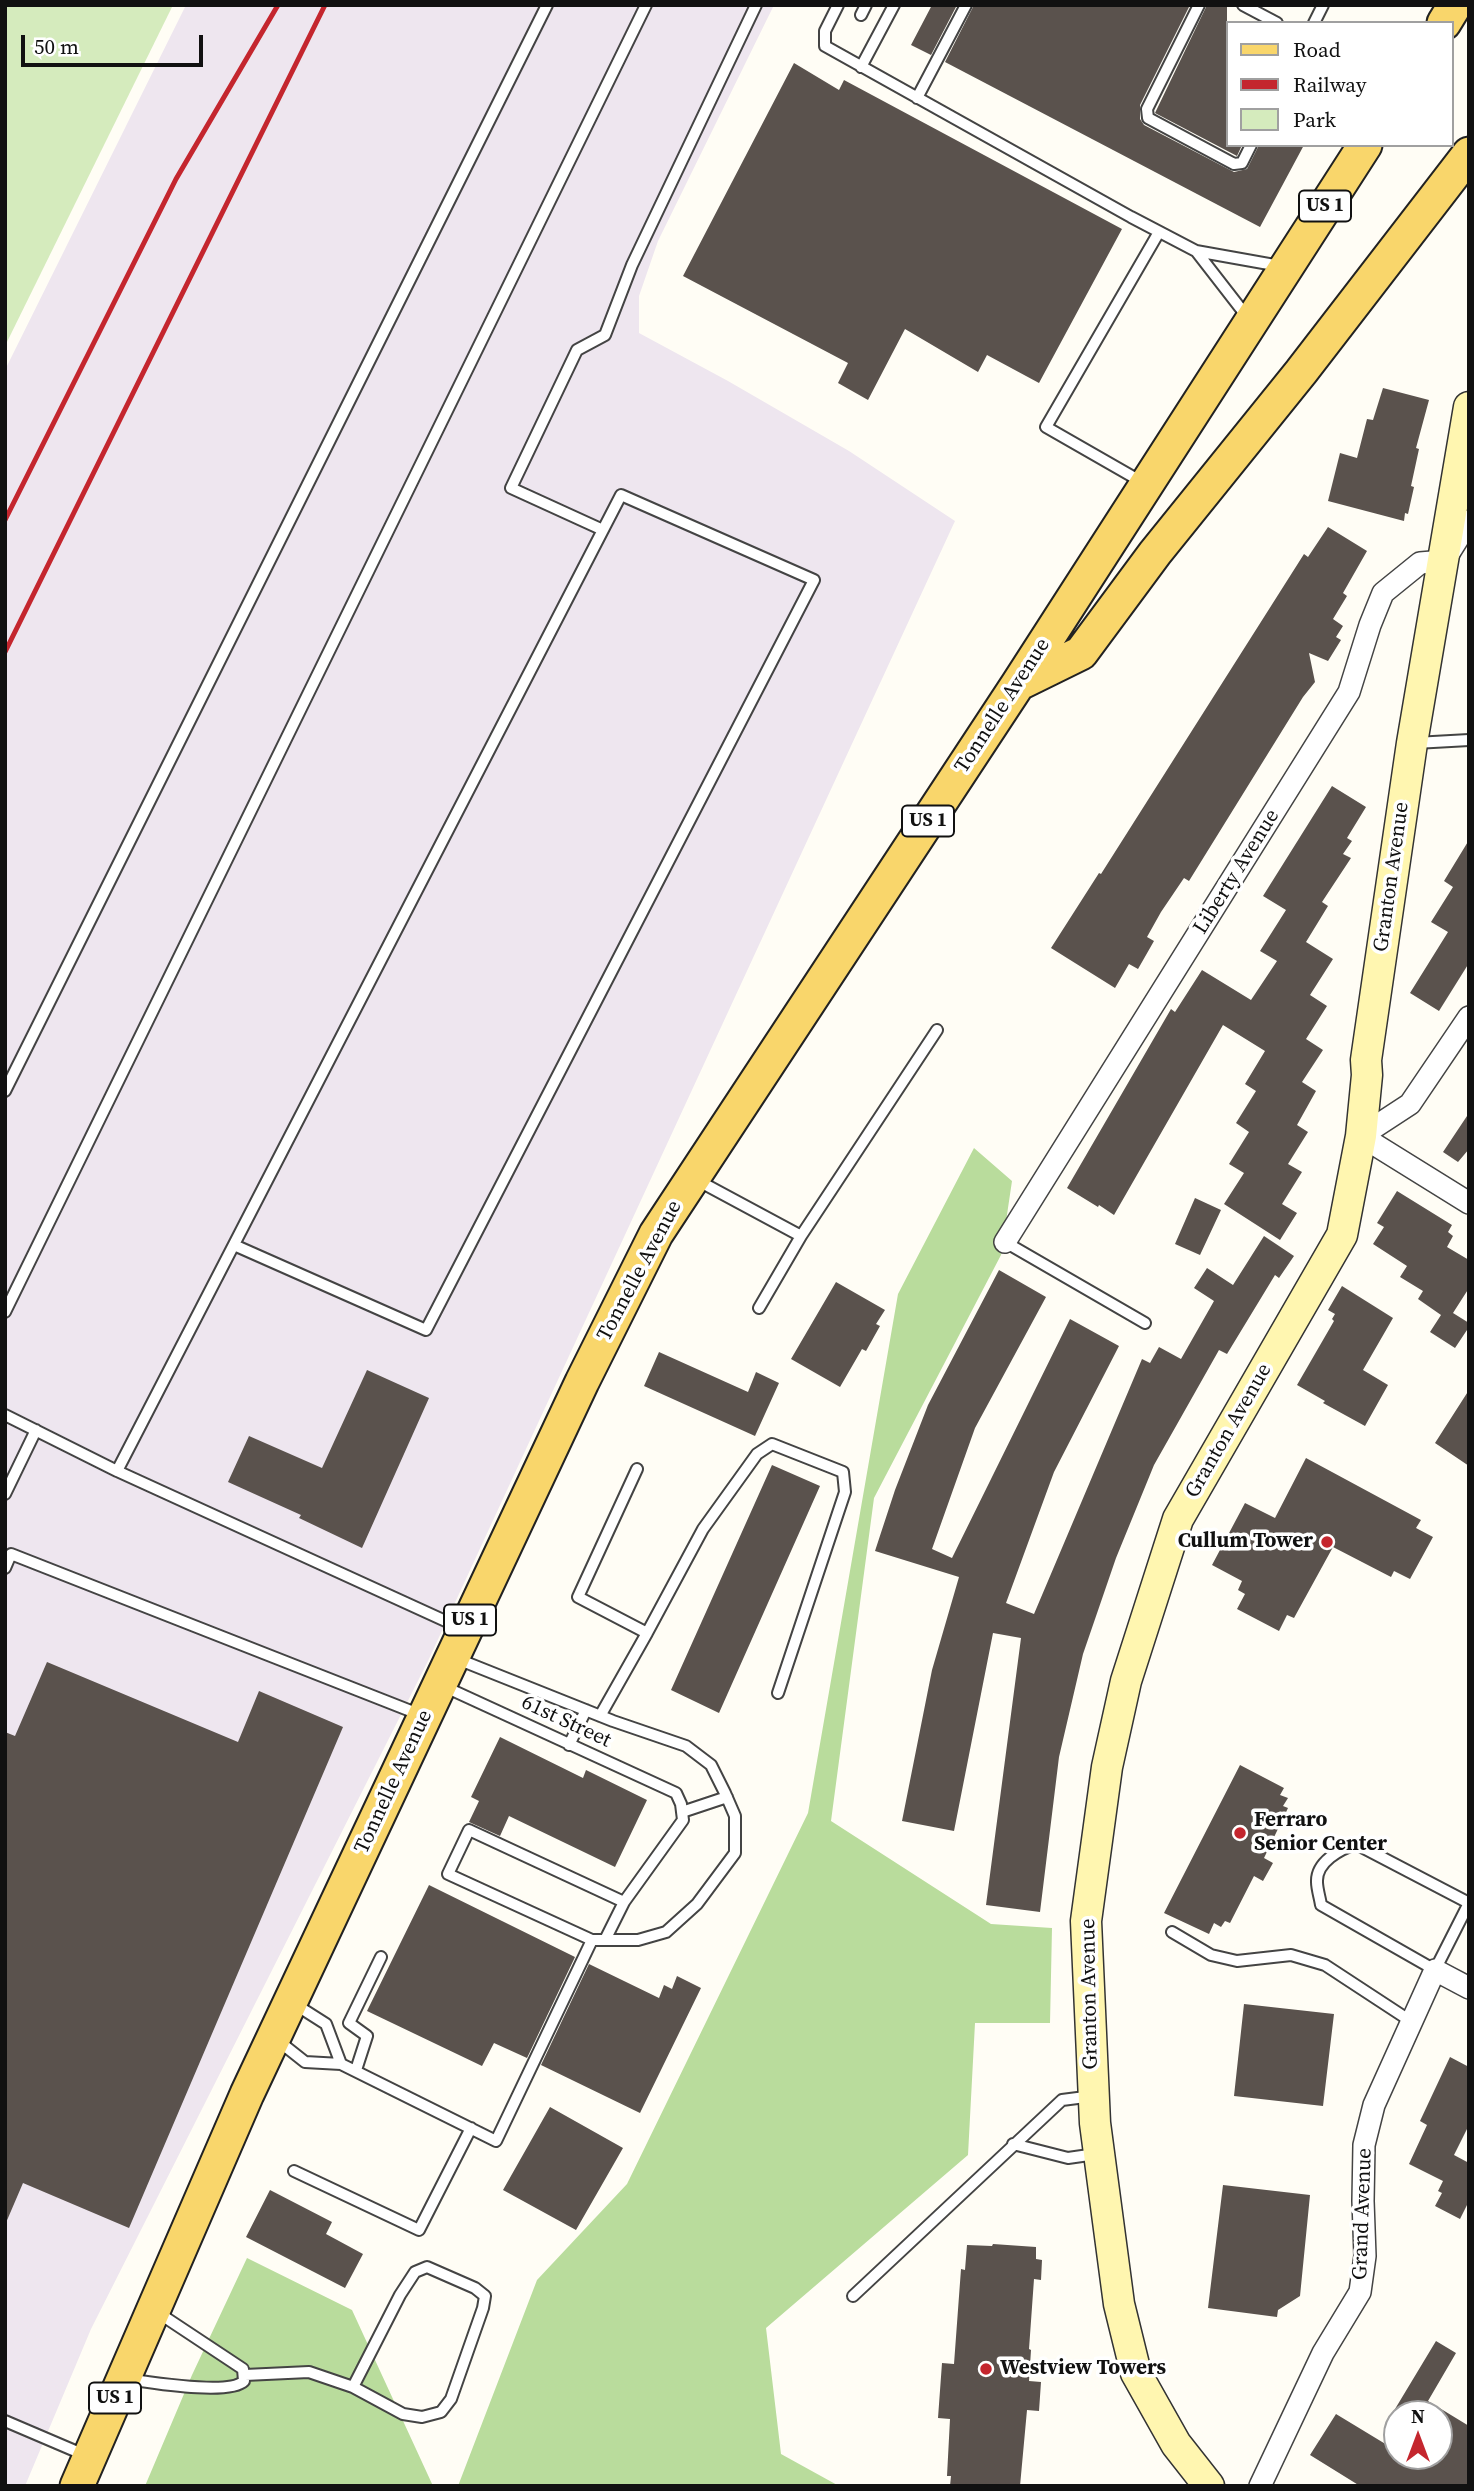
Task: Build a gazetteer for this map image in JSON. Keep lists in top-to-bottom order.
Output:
{
  "streets": {
    "main road": ["US 1", "Tonnelle Avenue"],
    "street": ["Liberty Avenue", "Granton Avenue", "Grand Avenue"],
    "lane": ["61st Street"]
  },
  "crossings": [
    ["Tonnelle Avenue", "61st Street"],
    ["Liberty Avenue", "Granton Avenue"]
  ],
  "places": ["Cullum Tower", "Ferraro Senior Center", "Westview Towers"],
  "legend": ["Road", "Railway", "Park"],
  "scale_bar": "50 m",
  "north": "top"
}
